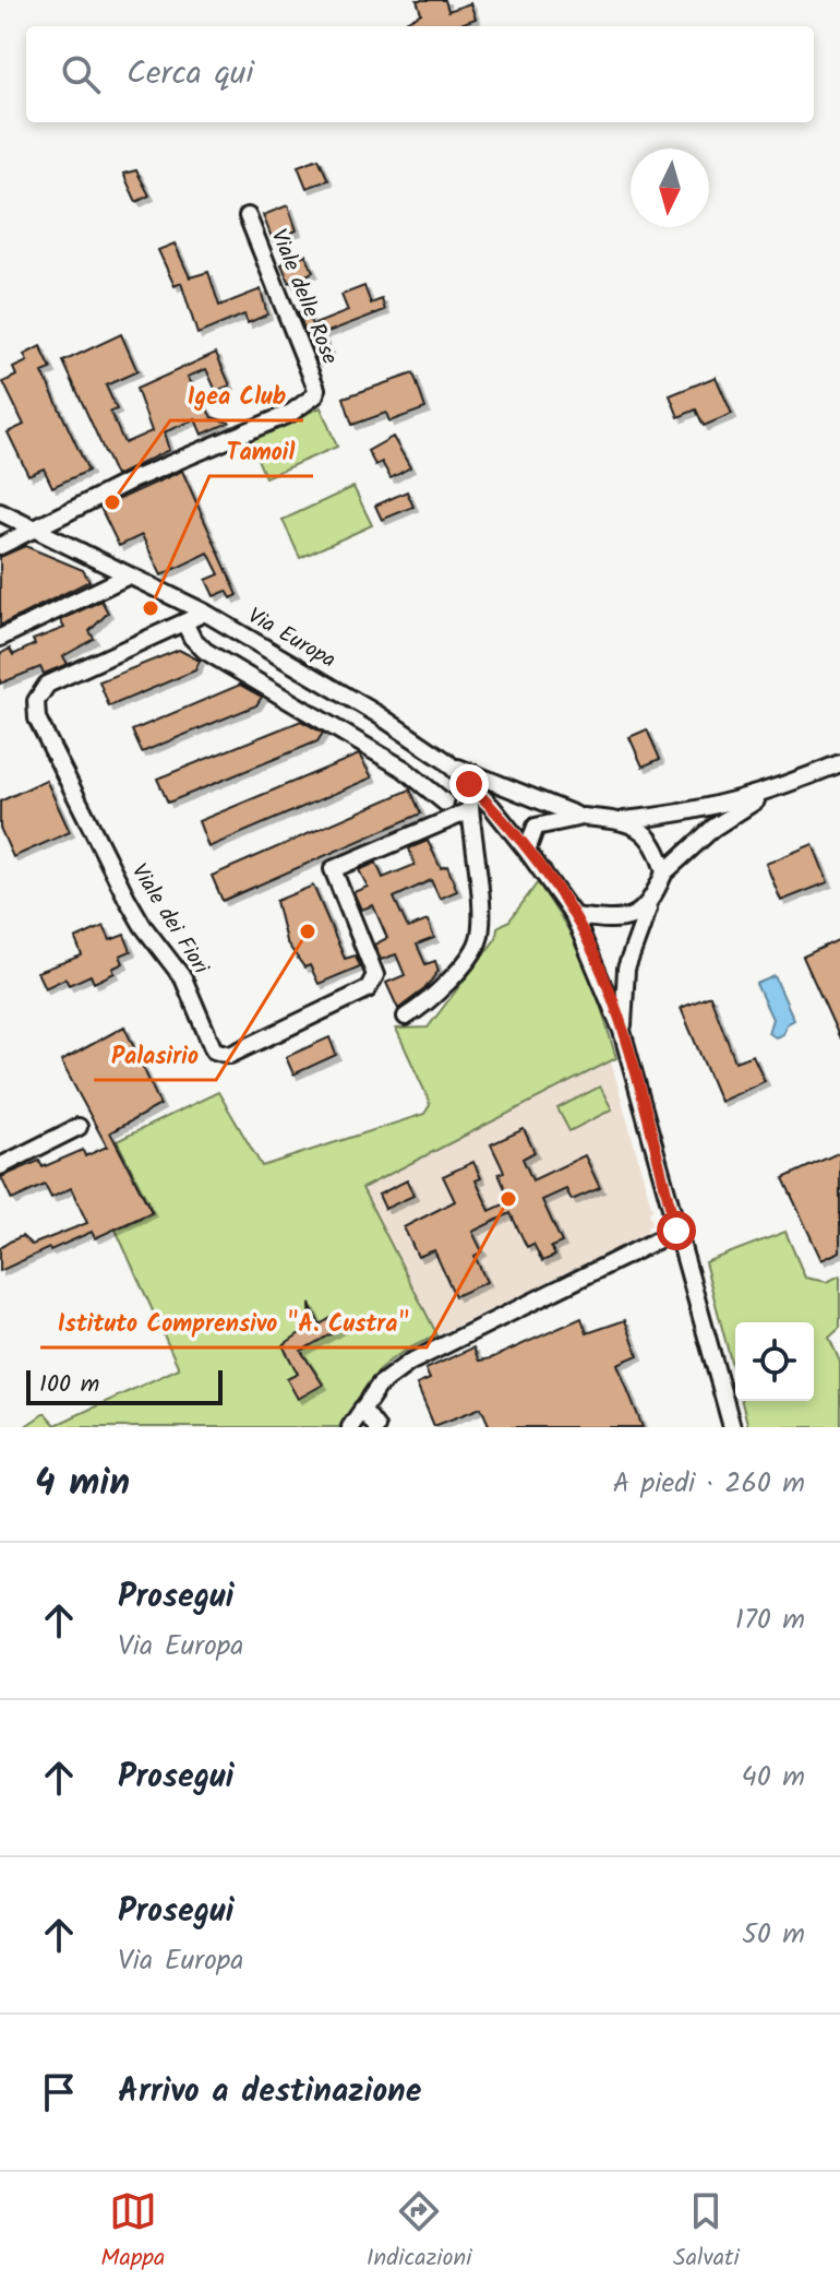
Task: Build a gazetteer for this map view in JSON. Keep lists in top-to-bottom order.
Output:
{
  "streets": {
    "street": ["Viale delle Rose", "Via Europa", "Viale dei Fiori"]
  },
  "crossings": [
    ["Viale delle Rose", "Via Europa"],
    ["Via Europa", "Viale dei Fiori"]
  ],
  "places": [
    "Igea Club",
    "Tamoil",
    "Palasirio",
    "Istituto Comprensivo \"A. Custra\""
  ],
  "scale_bar": "100 m",
  "north": "bottom",
  "page": {
    "search": "Cerca qui",
    "scale": "100 m",
    "heading": ["4 min", "A piedi · 260 m"],
    "list": [
      ["Prosegui", "Via Europa", "170 m"],
      ["Prosegui", "40 m"],
      ["Prosegui", "Via Europa", "50 m"],
      "Arrivo a destinazione"
    ],
    "nav": ["Mappa", "Indicazioni", "Salvati"]
  }
}
